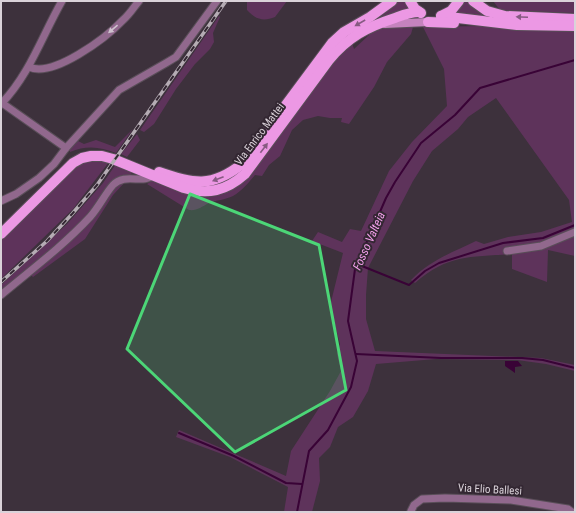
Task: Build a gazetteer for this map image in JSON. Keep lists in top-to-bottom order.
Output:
{
  "streets": {
    "main road": ["Via Enrico Mattei"],
    "street": ["Via Elio Ballesi"]
  },
  "water": ["Fosso Valteia"]
}
